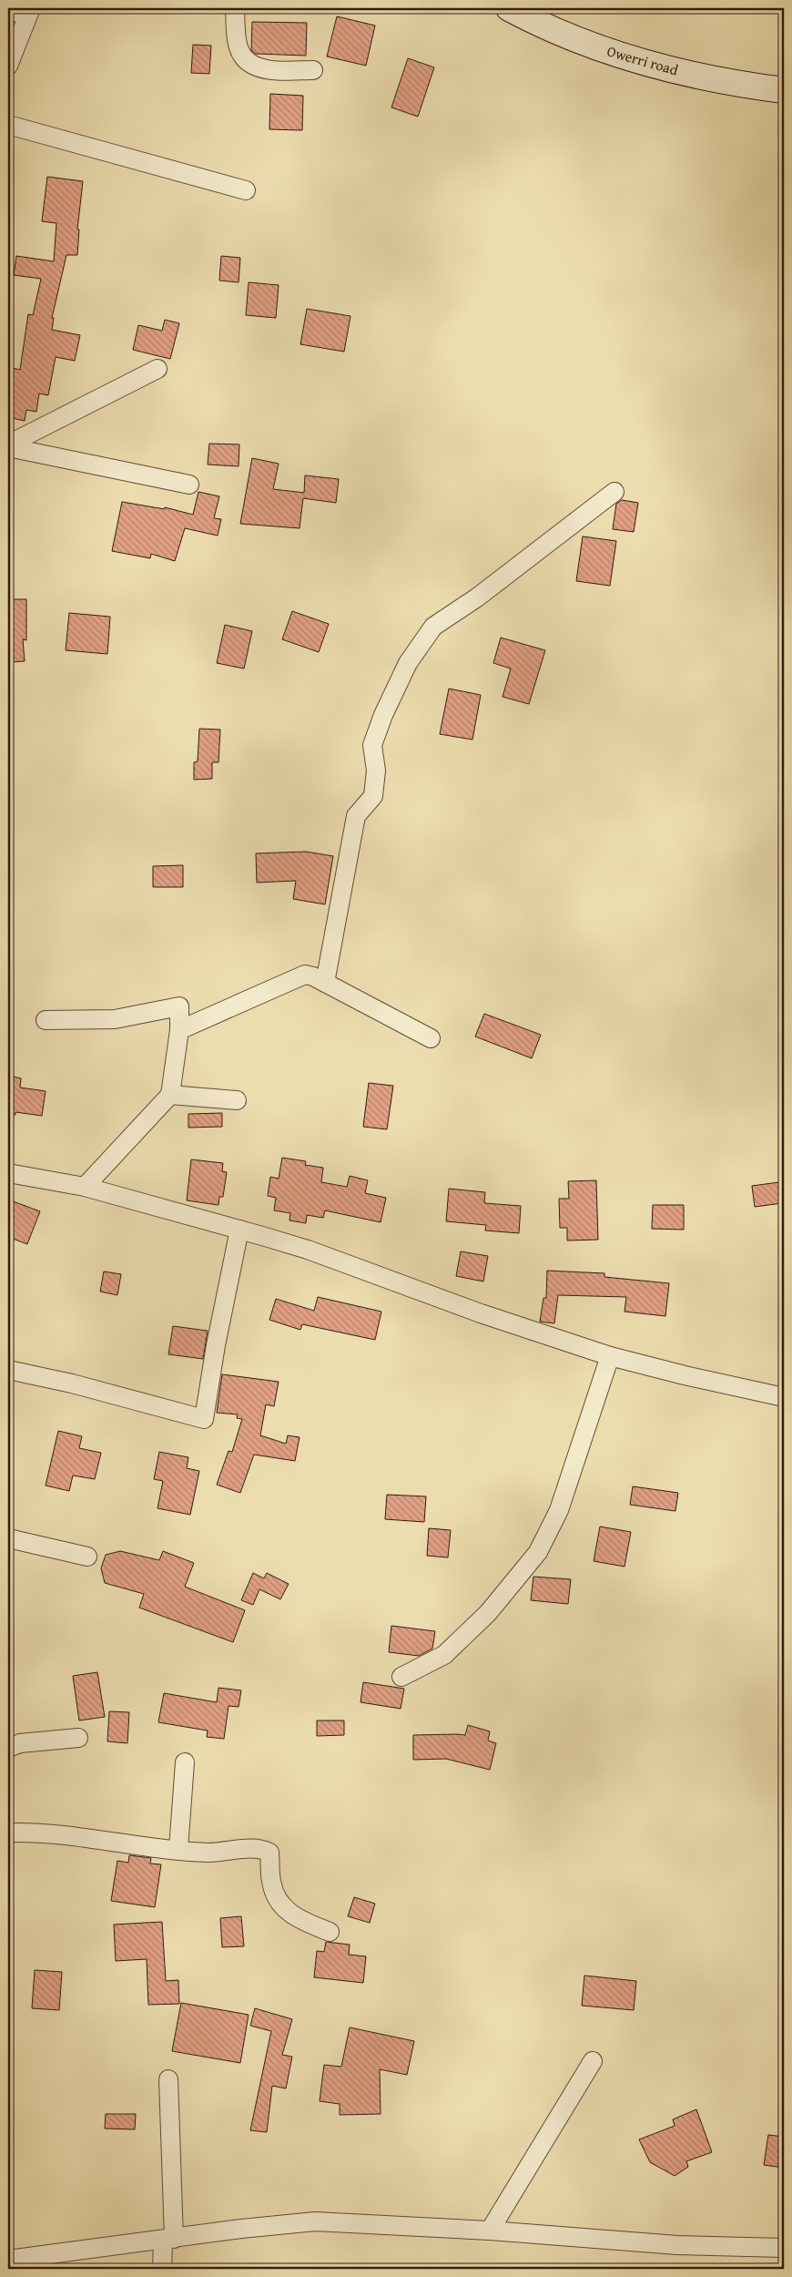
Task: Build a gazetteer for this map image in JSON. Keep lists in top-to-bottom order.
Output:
{
  "streets": {
    "main road": ["Owerri road"]
  }
}
